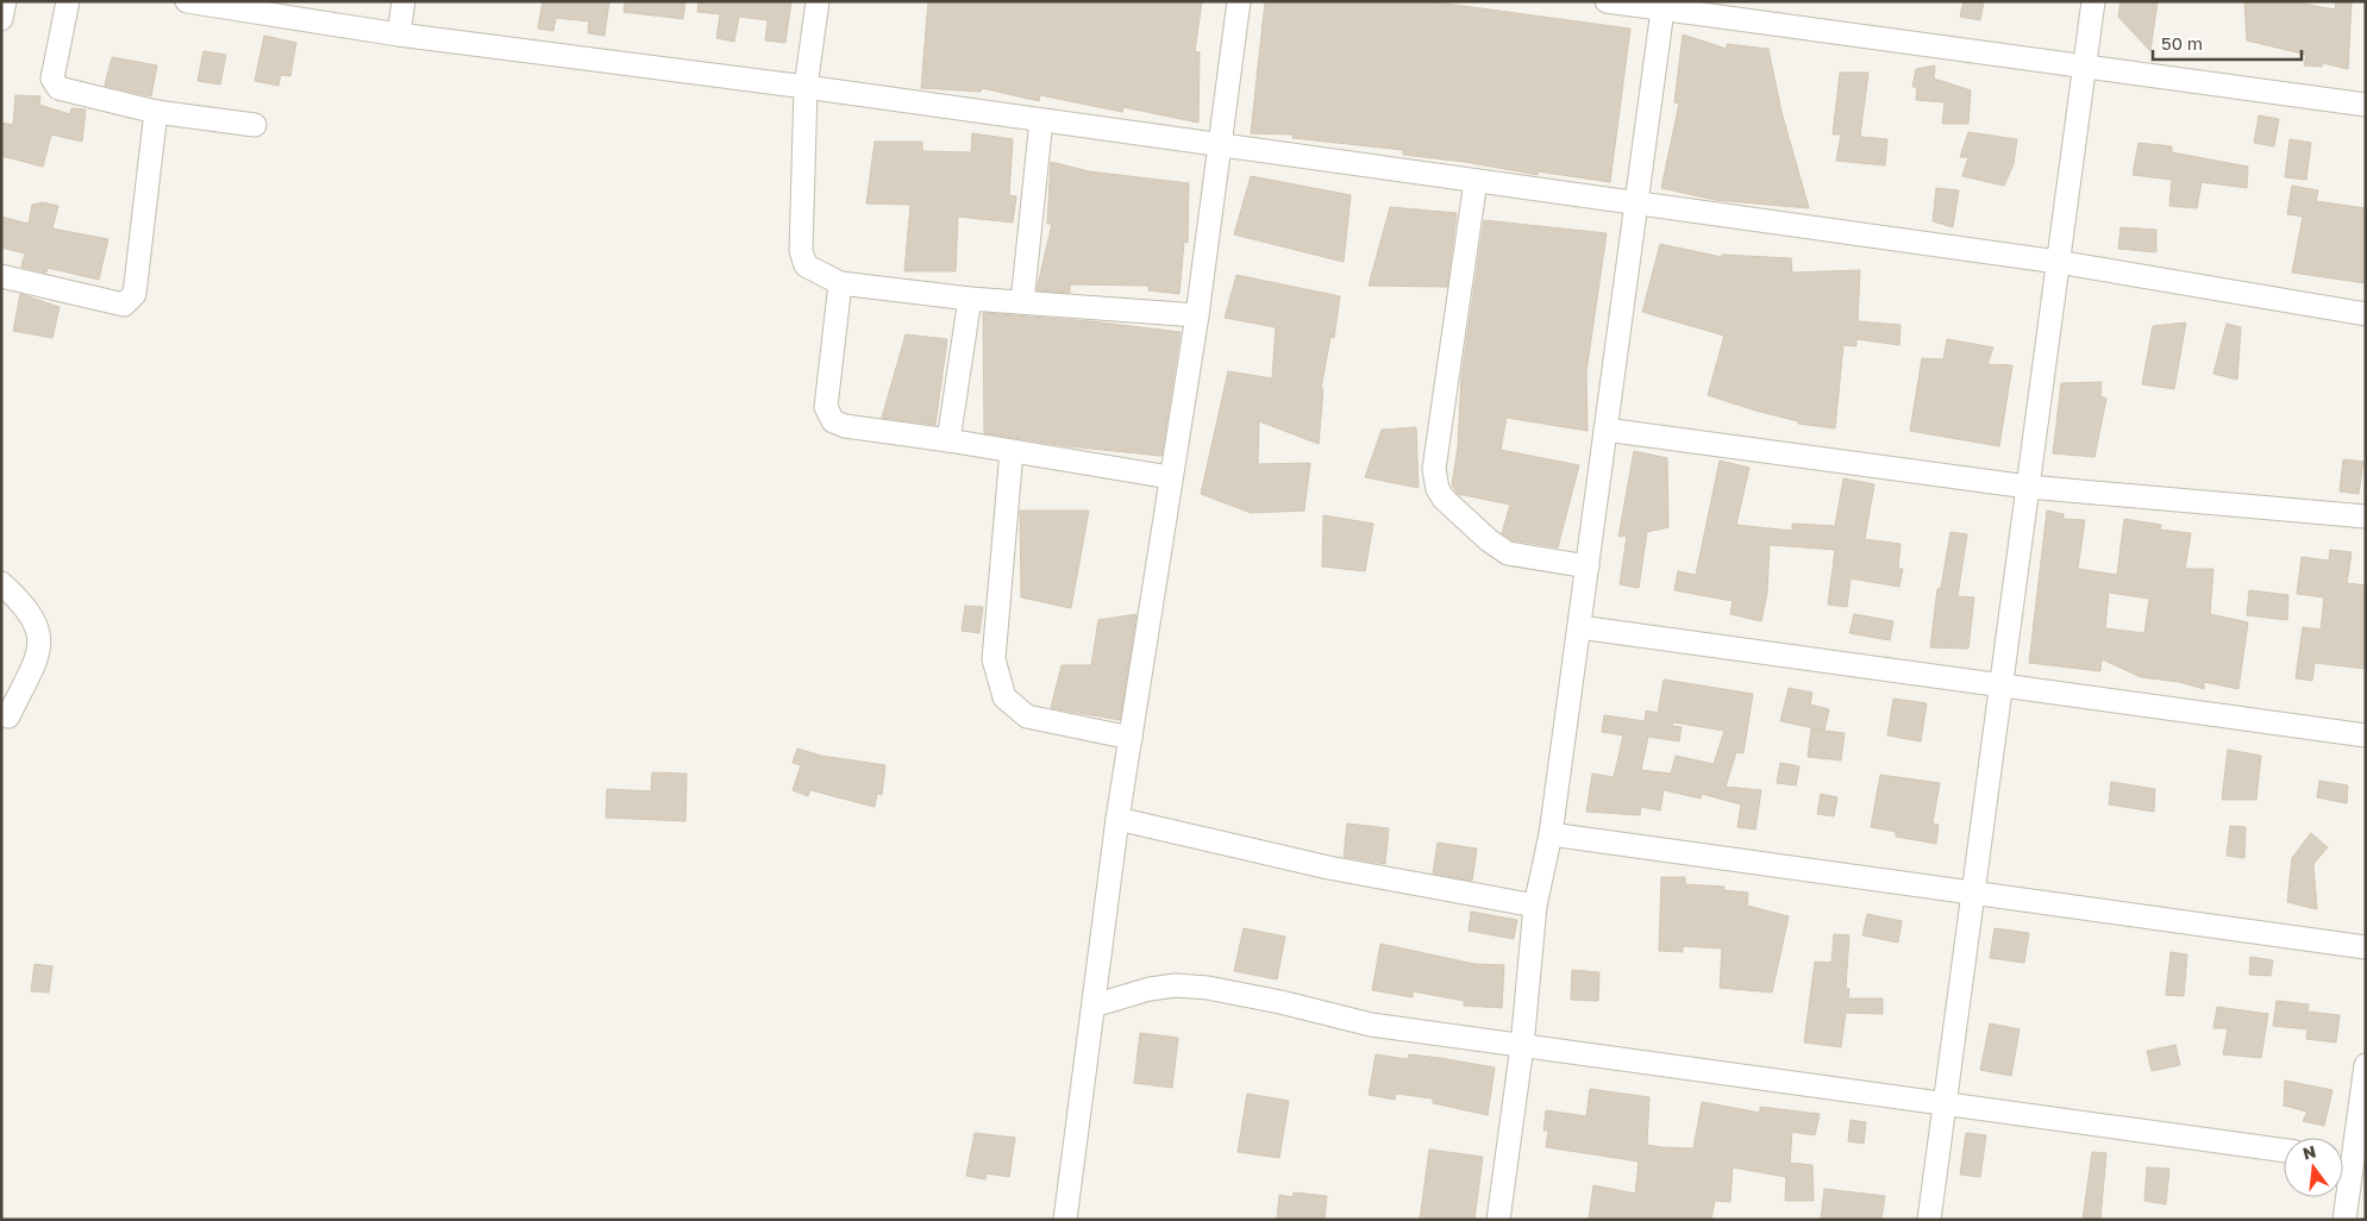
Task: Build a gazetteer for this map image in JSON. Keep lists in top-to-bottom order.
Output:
{
  "scale_bar": "50 m",
  "north": "top"
}
